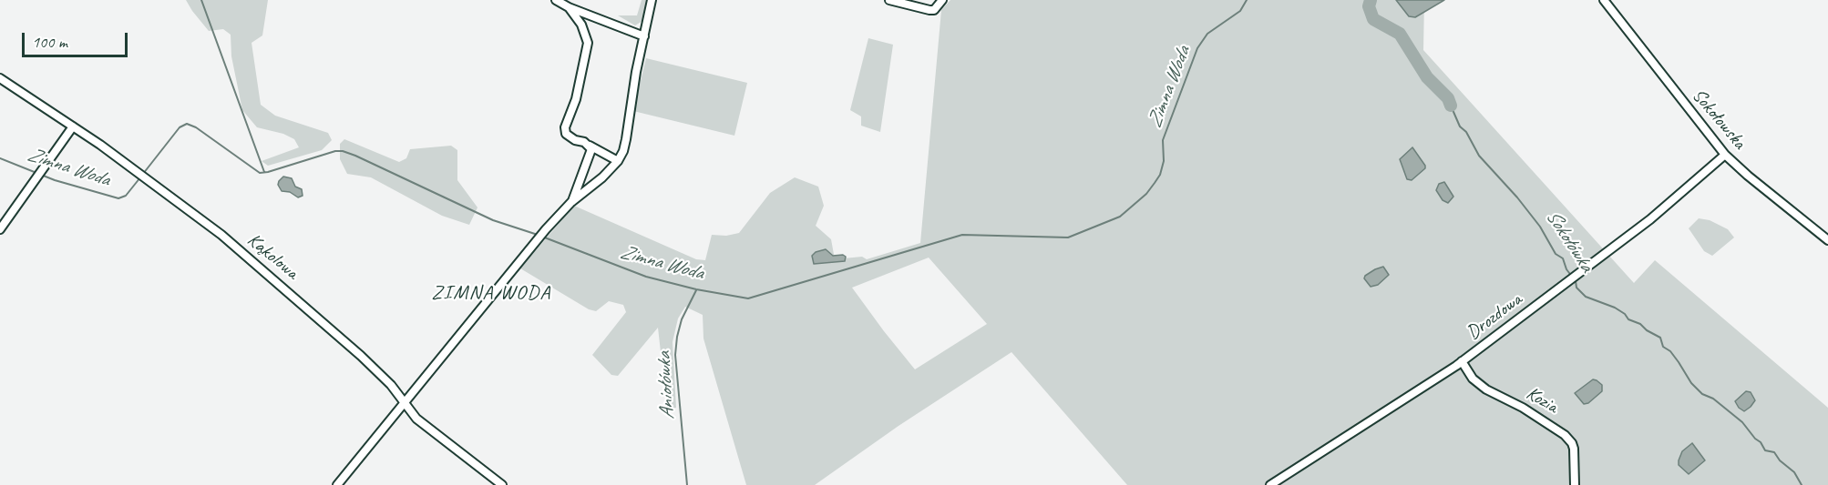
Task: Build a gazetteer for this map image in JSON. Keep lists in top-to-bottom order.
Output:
{
  "streets": {
    "street": [
      "Sokołowska",
      "Kąkolowa",
      "Drozdowa",
      "Kozia"
    ]
  },
  "crossings": [
    ["Sokołowska", "Drozdowa"],
    ["Drozdowa", "Kozia"]
  ],
  "districts": ["ZIMNA WODA"],
  "water": ["Zimna Woda", "Sokołówka", "Aniołówka"],
  "scale_bar": "100 m"
}
